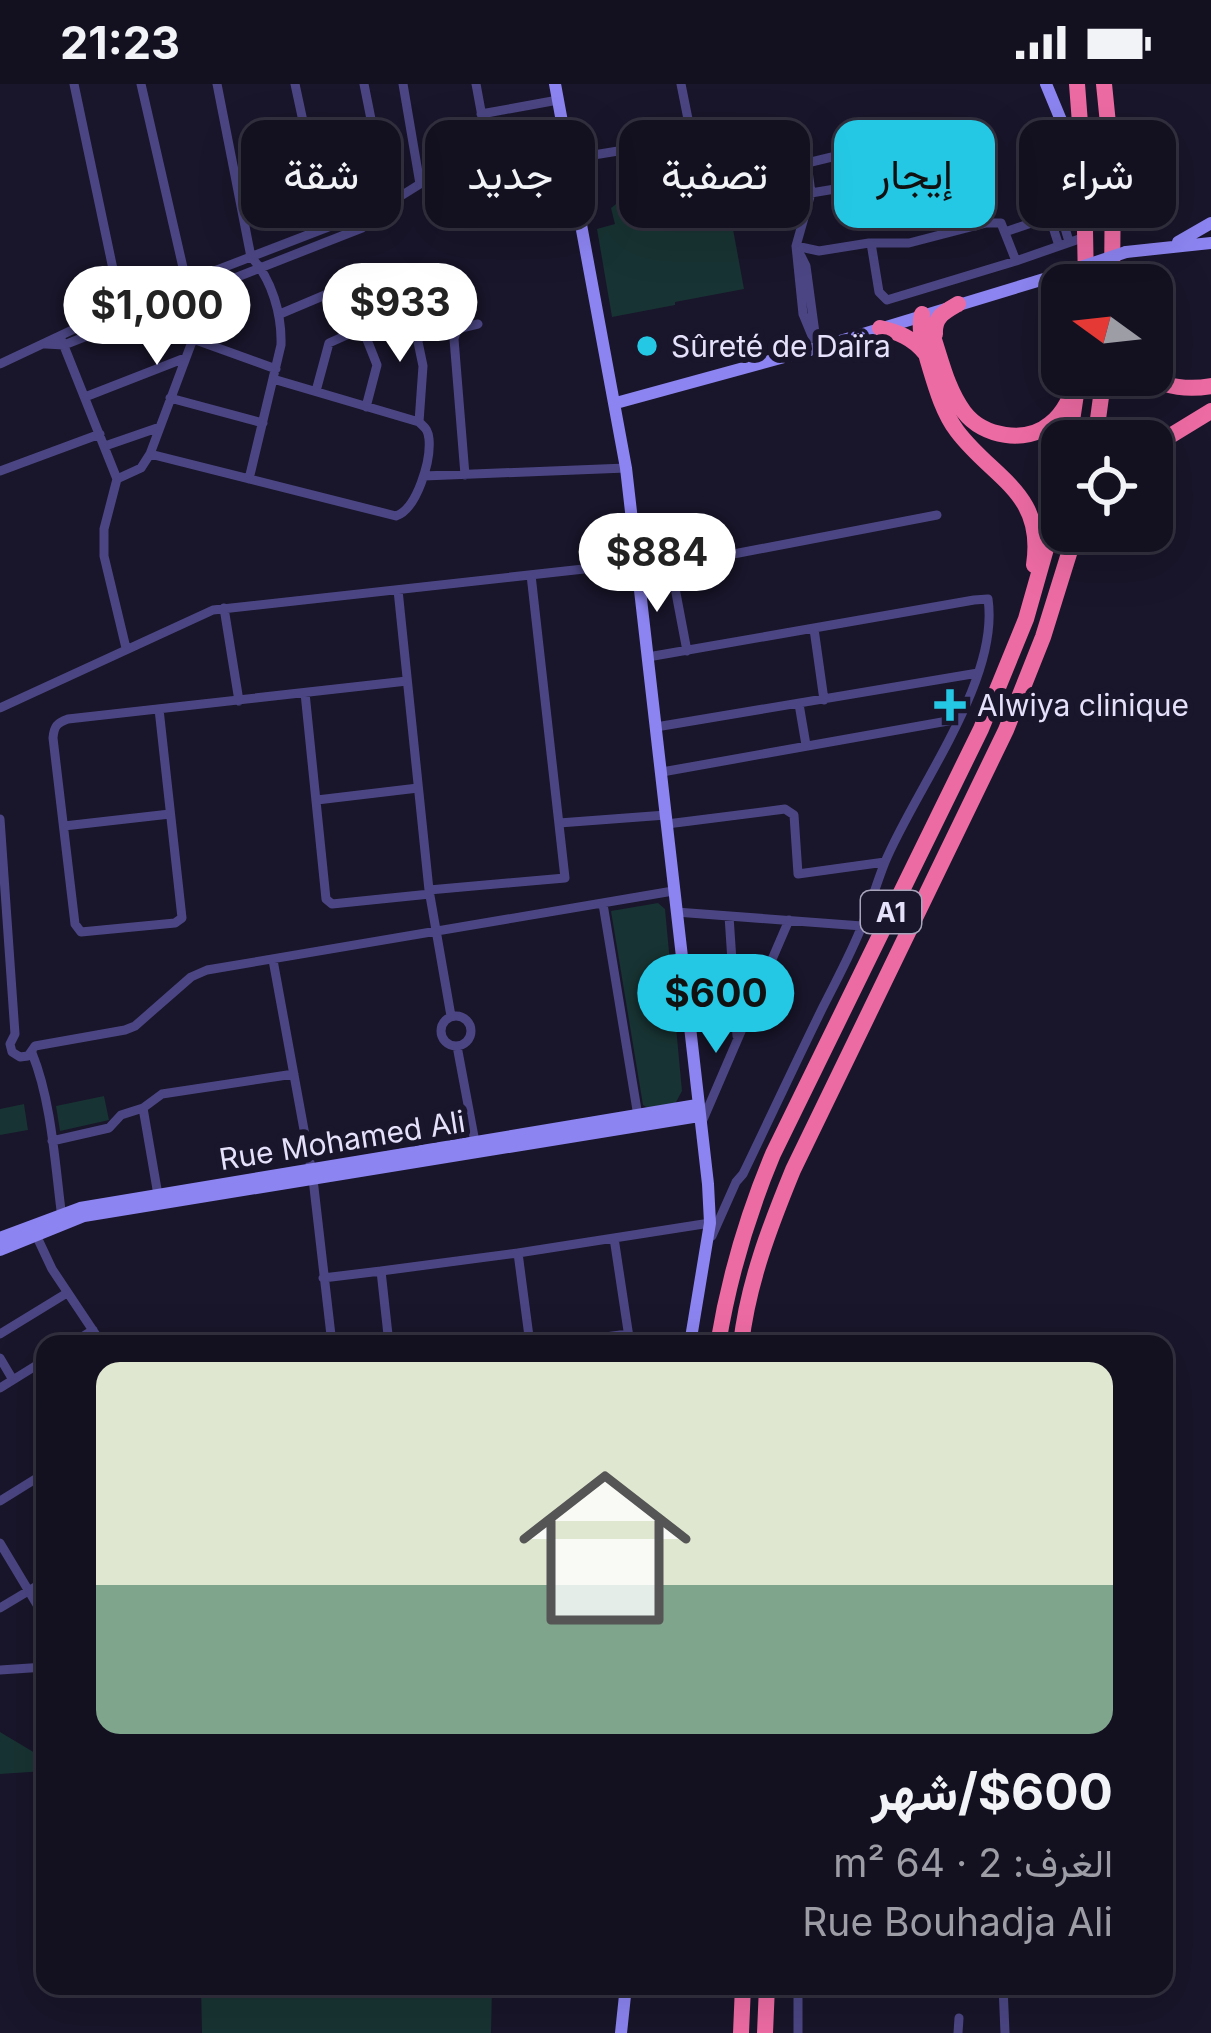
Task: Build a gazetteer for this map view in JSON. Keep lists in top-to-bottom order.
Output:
{
  "streets": {
    "highway": ["A1"],
    "main road": ["Rue Mohamed Ali"]
  },
  "places": {
    "other": ["Sûreté de Daïra"],
    "health": ["Alwiya clinique"]
  },
  "north": "left",
  "page": {
    "status": "21:23",
    "chip": [
      "شراء",
      "إيجار",
      "تصفية",
      "جديد",
      "شقة"
    ],
    "price": [
      "$933",
      "$1,000",
      "$884",
      "$600"
    ],
    "list": [
      {
        "name": "$600/شهر",
        "note": "الغرف: 2 · 64 m² · Rue Bouhadja Ali"
      }
    ]
  }
}
